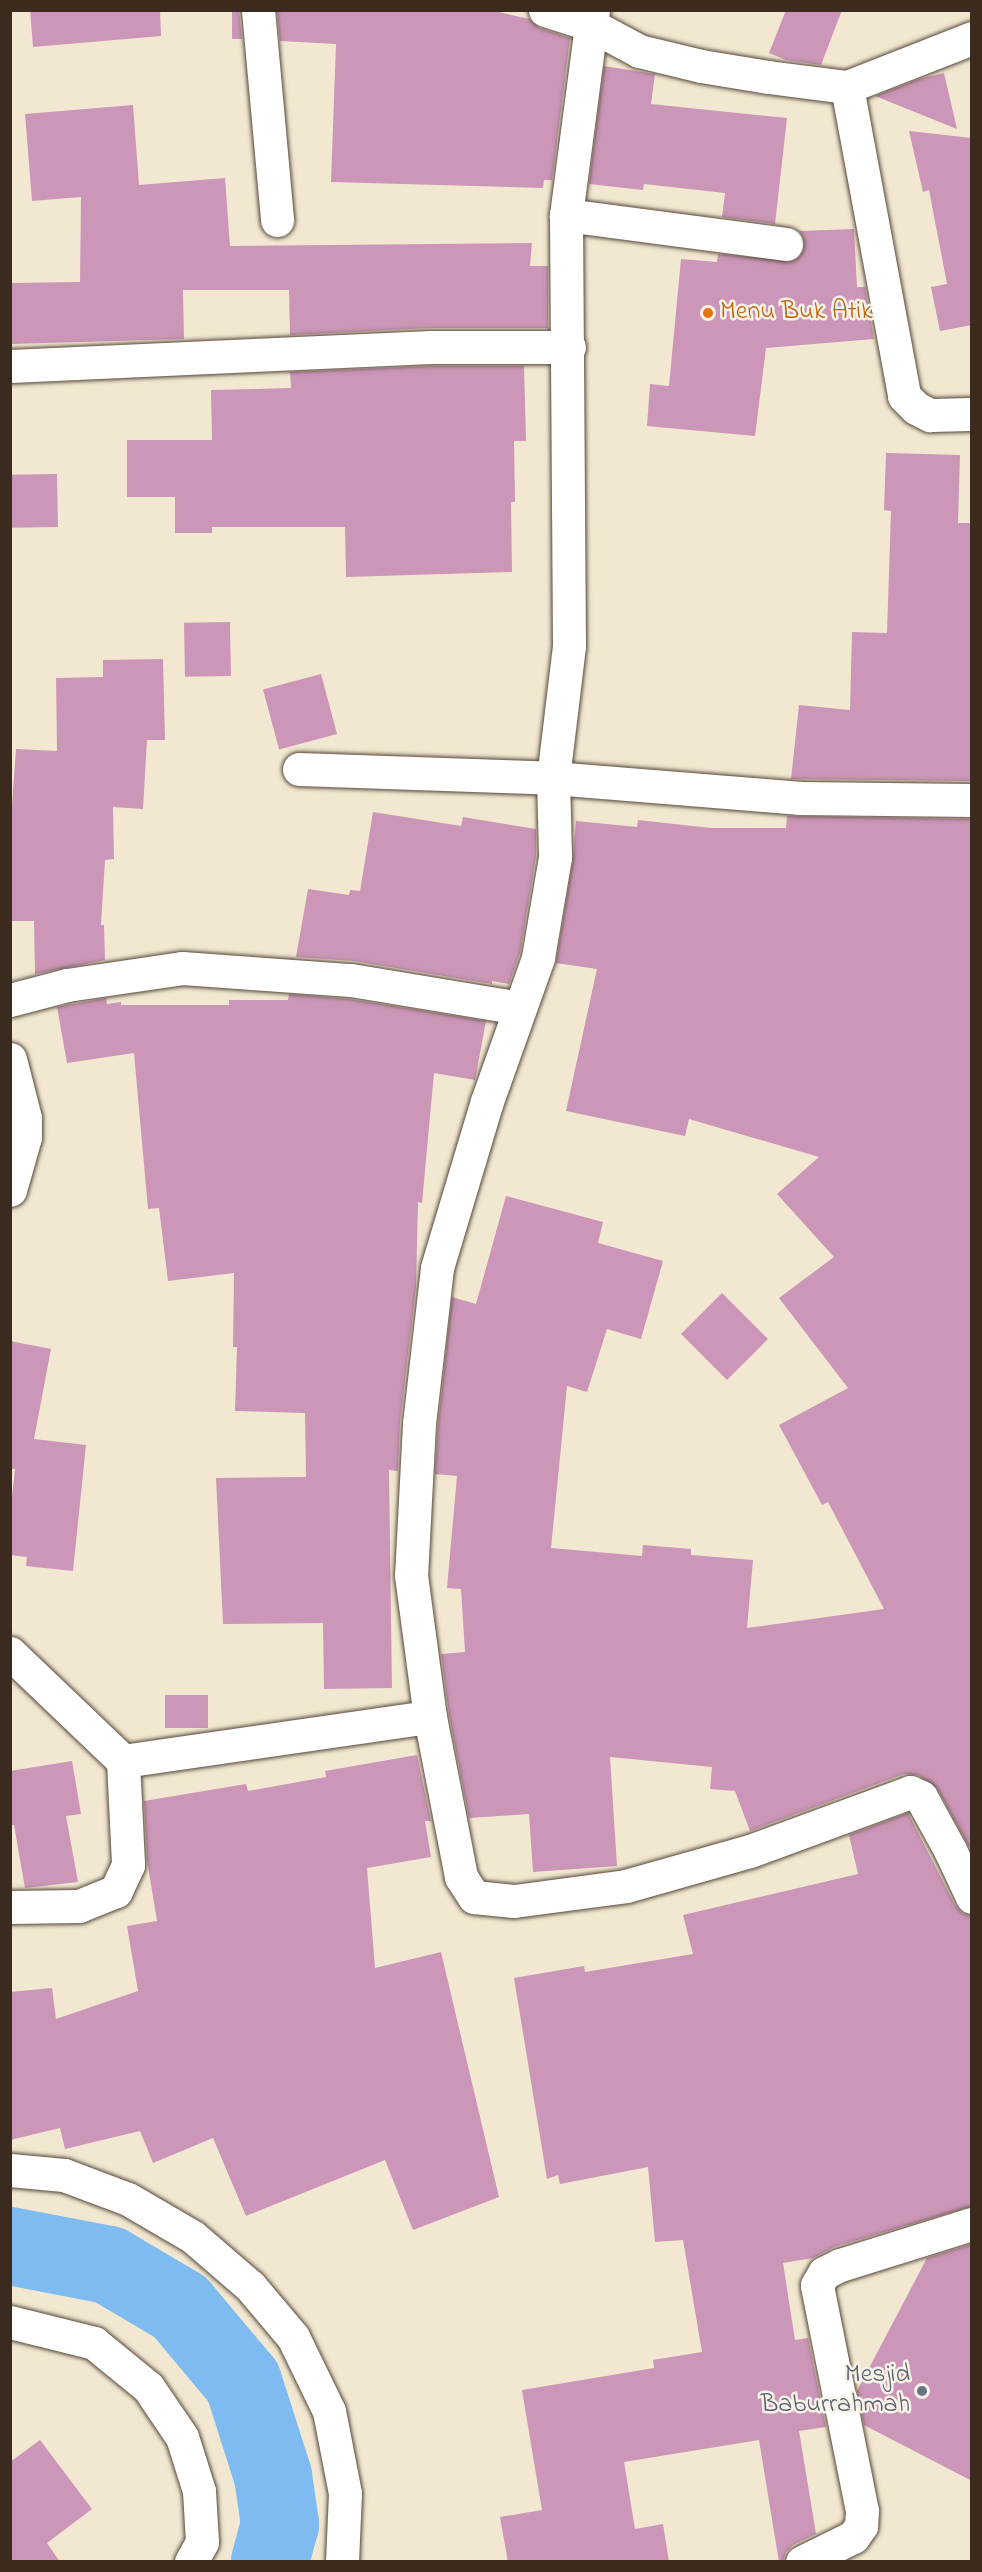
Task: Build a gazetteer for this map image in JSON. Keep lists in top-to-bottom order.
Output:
{
  "places": ["Menu Buk Atik", "Mesjid Baburrahmah"]
}
